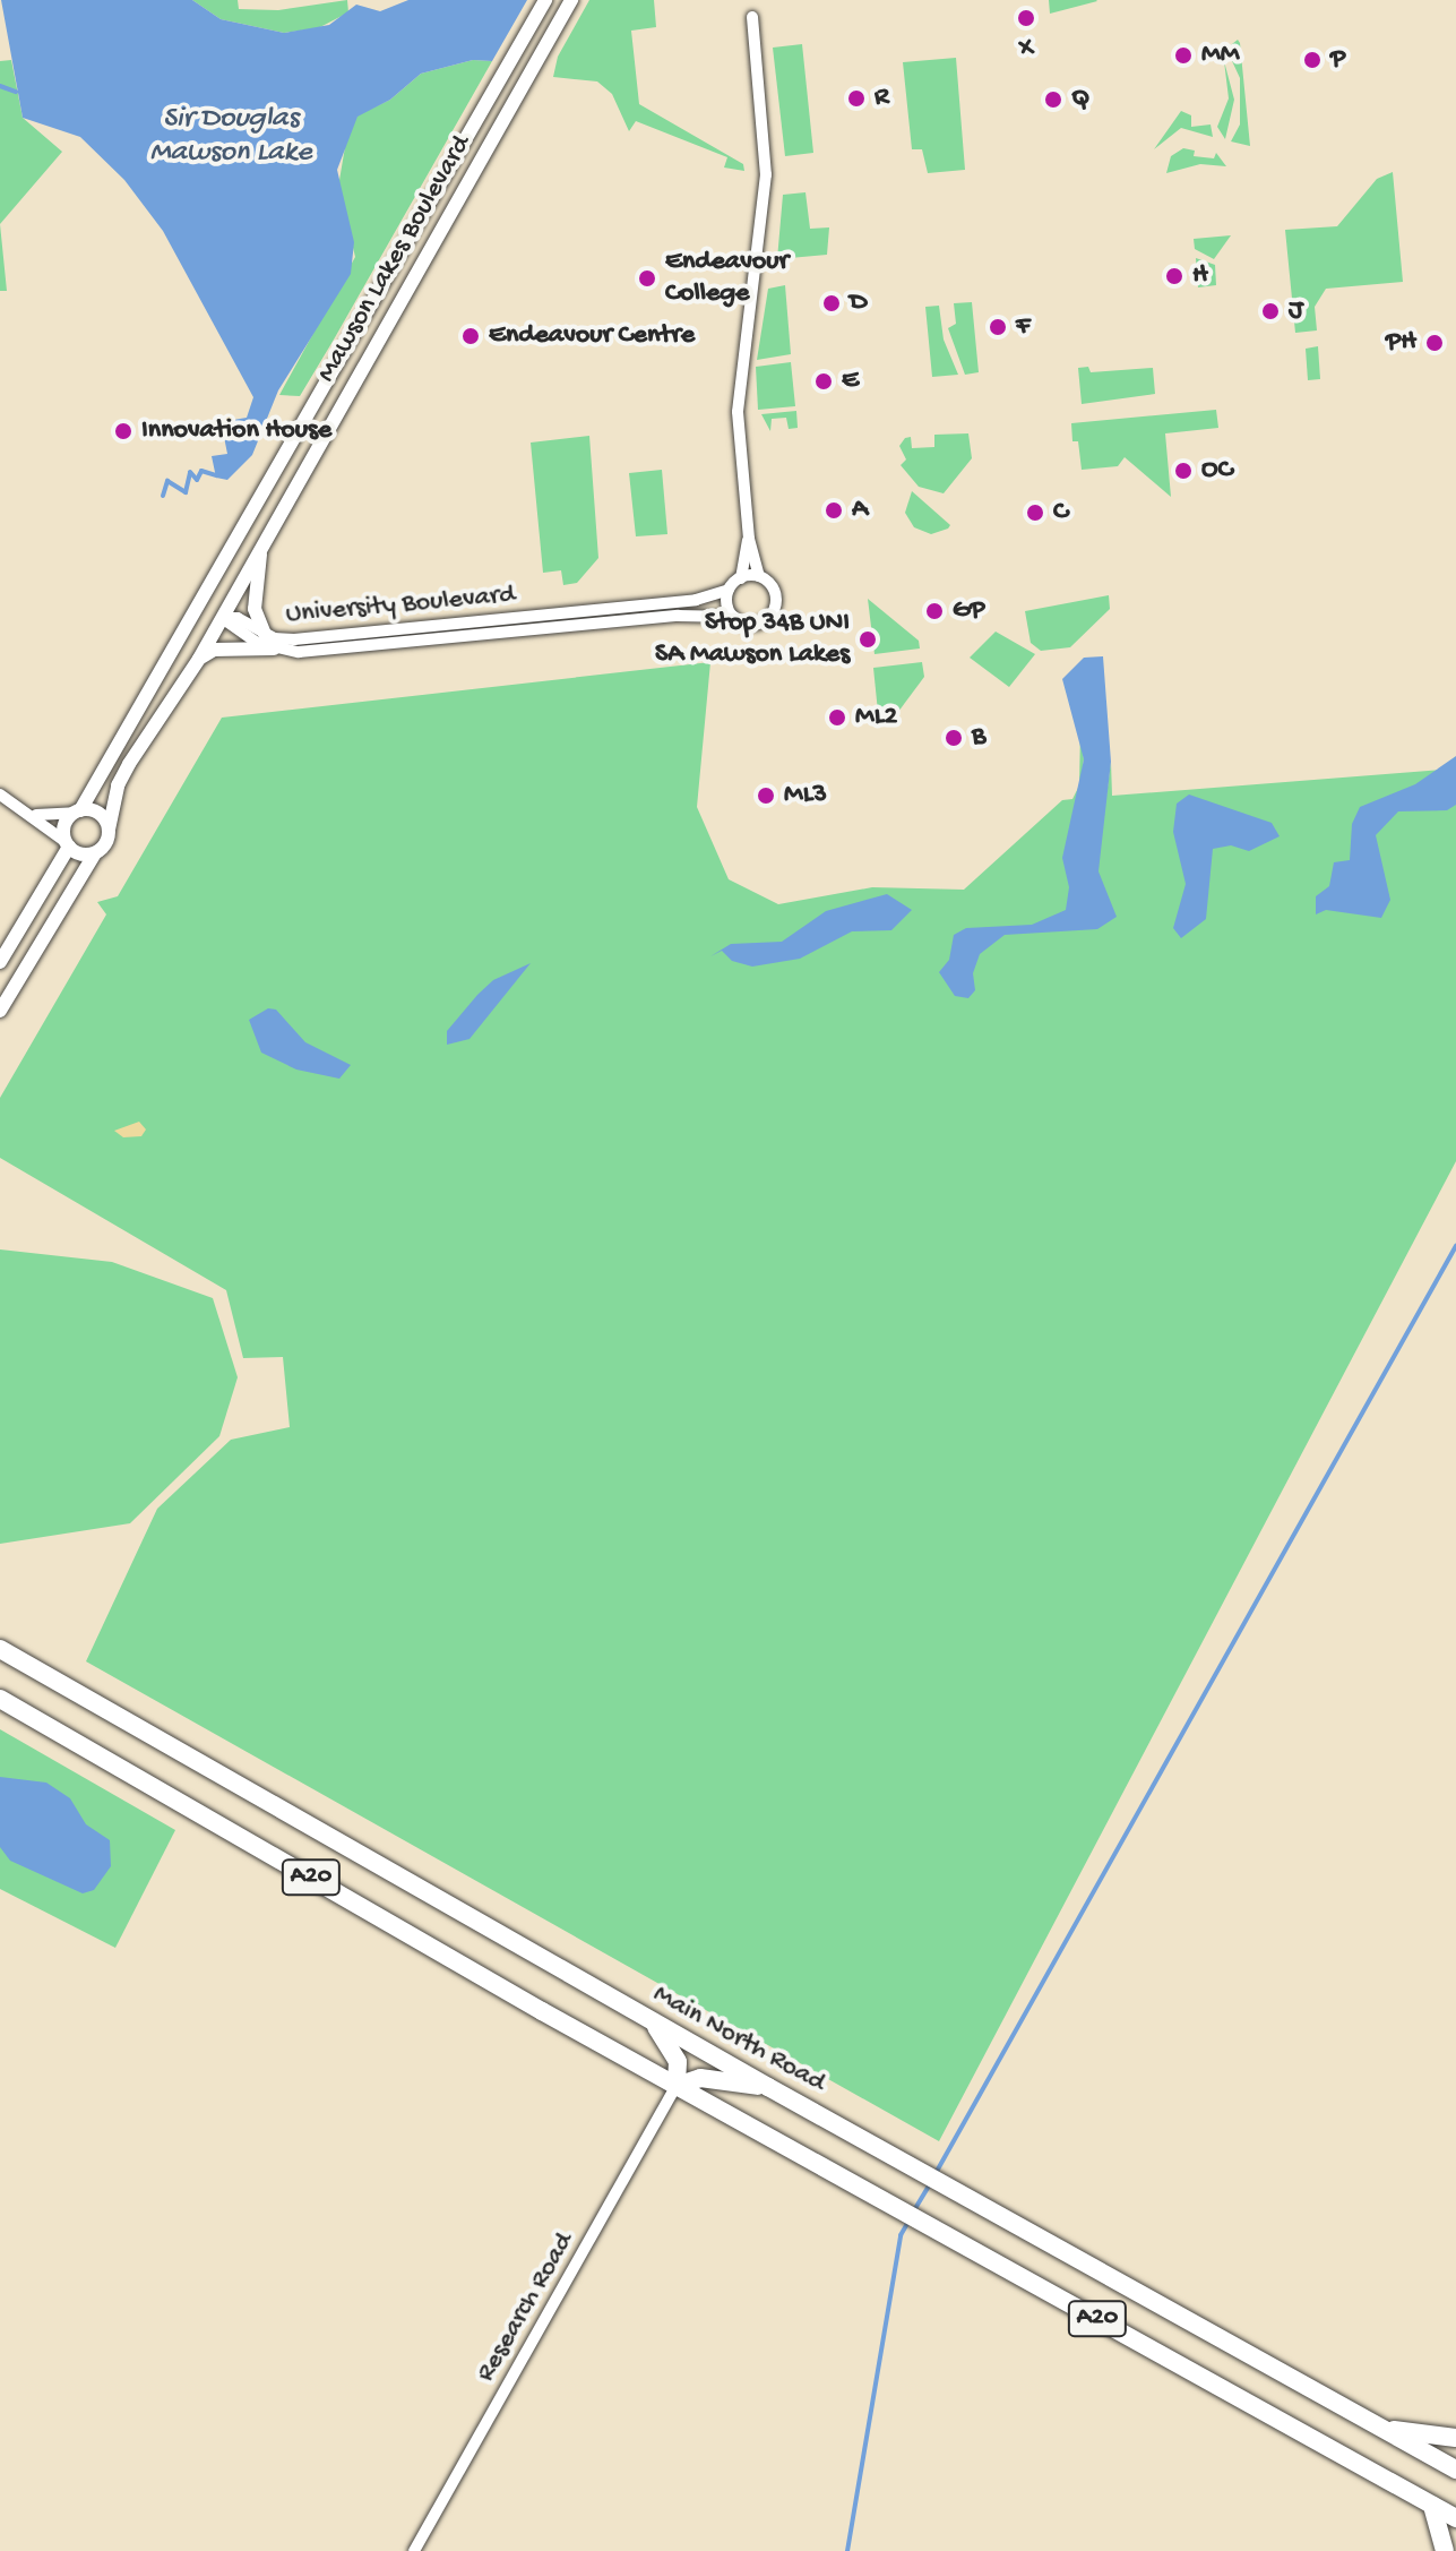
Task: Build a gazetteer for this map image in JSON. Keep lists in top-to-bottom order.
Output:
{
  "streets": {
    "highway": ["A20", "Main North Road"],
    "street": ["Mawson Lakes Boulevard", "University Boulevard", "Research Road"]
  },
  "crossings": [
    ["Mawson Lakes Boulevard", "University Boulevard"],
    ["A20", "Research Road"]
  ],
  "water": ["Sir Douglas Mawson Lake"],
  "places": [
    "X",
    "MM",
    "P",
    "R",
    "Q",
    "H",
    "Endeavour College",
    "D",
    "J",
    "F",
    "Endeavour Centre",
    "PH",
    "E",
    "Innovation House",
    "OC",
    "A",
    "C",
    "GP",
    "Stop 34B UNI SA Mawson Lakes",
    "ML2",
    "B",
    "ML3"
  ]
}
